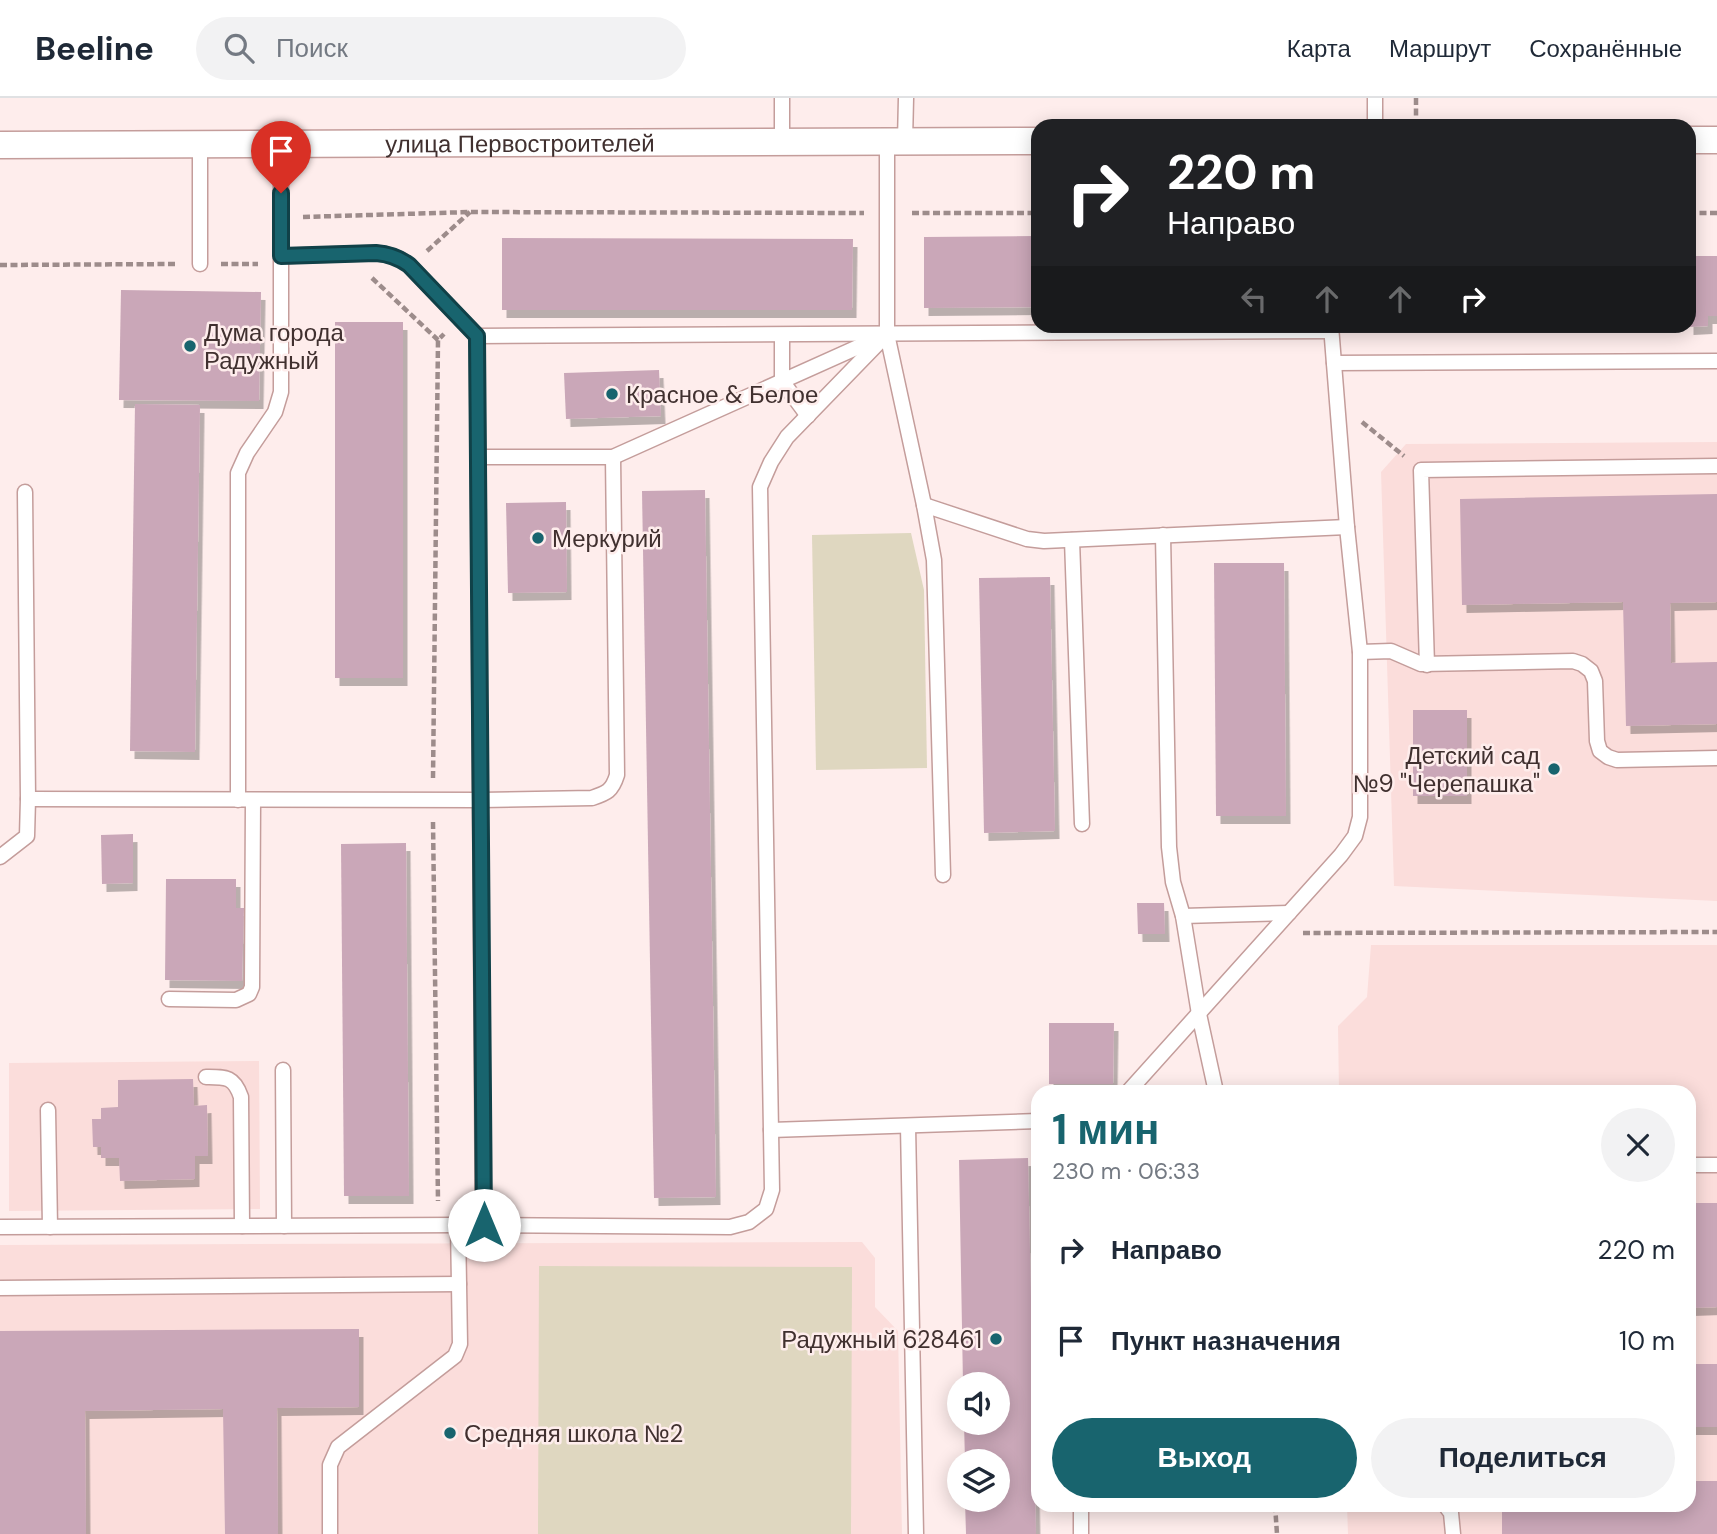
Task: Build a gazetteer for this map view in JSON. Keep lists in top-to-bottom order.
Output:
{
  "streets": {
    "street": ["улица Первостроителей"]
  },
  "places": [
    "Дума города Радужный",
    "Красное & Белое",
    "Меркурий",
    "Детский сад №9 \"Черепашка\"",
    "Радужный 628461",
    "Средняя школа №2"
  ],
  "page": {
    "header": "Beeline",
    "search": "Поиск",
    "nav": ["Карта", "Маршрут", "Сохранённые"],
    "turn": ["220 m", "Направо"],
    "heading": ["1 мин", "230 m · 06:33"],
    "list": [
      {
        "name": "Направо",
        "value": "220 m"
      },
      {
        "name": "Пункт назначения",
        "value": "10 m"
      }
    ],
    "buttons": ["Выход", "Поделиться"]
  }
}
